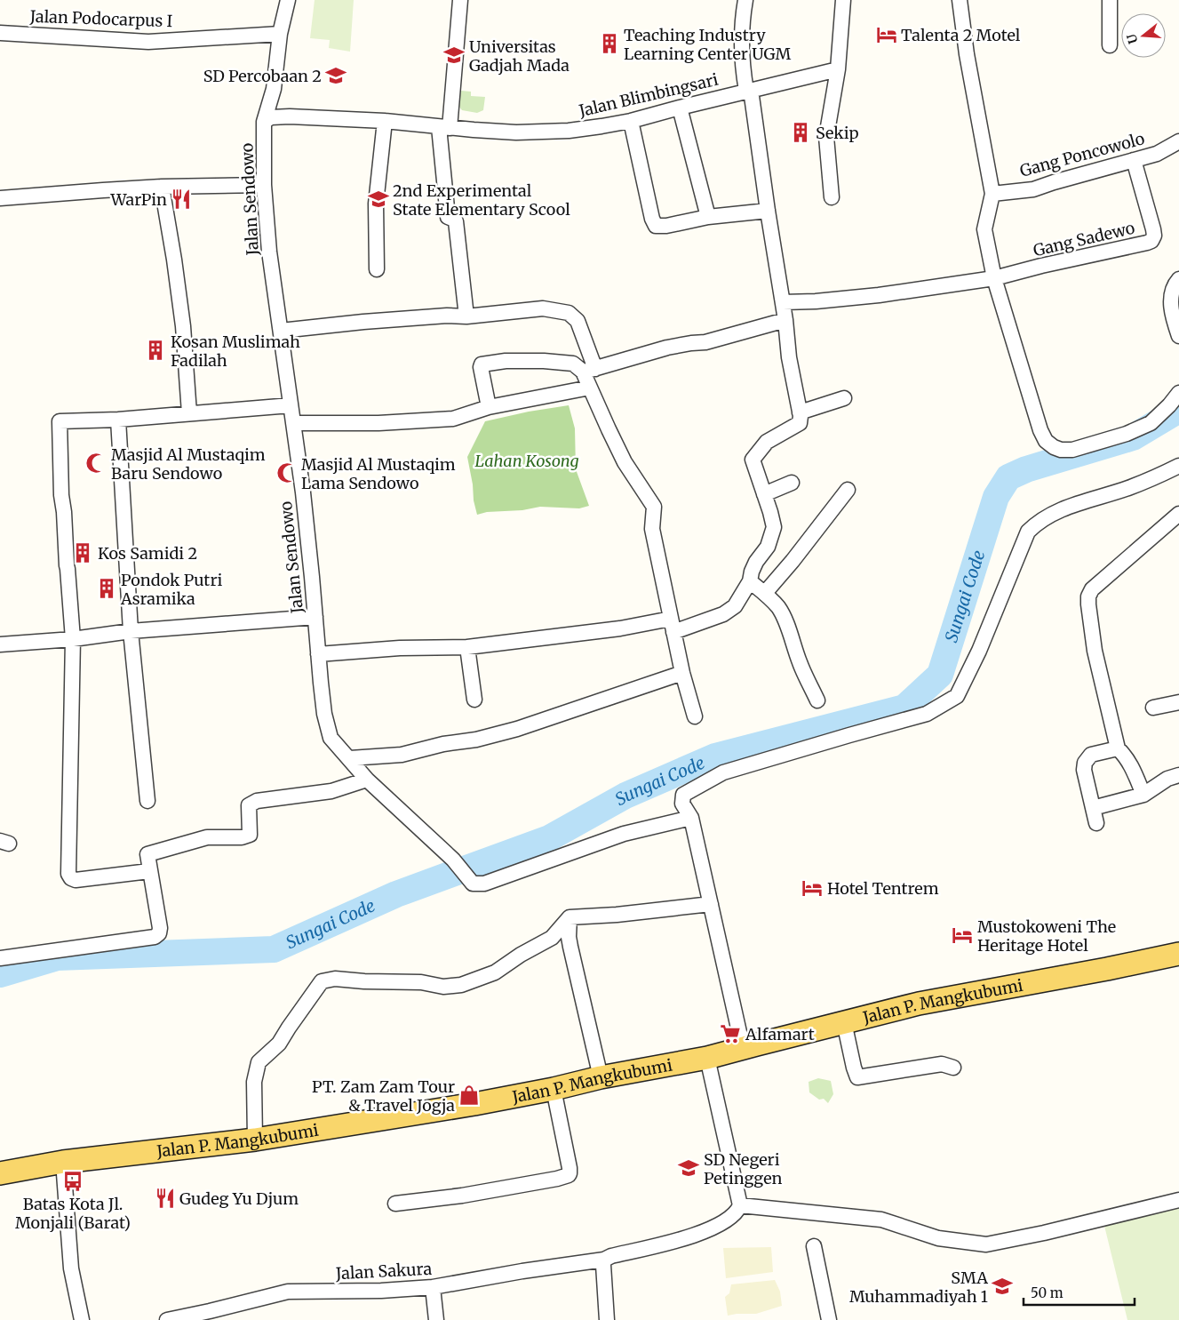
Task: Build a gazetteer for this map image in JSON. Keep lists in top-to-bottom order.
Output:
{
  "streets": {
    "main road": ["Jalan P. Mangkubumi"],
    "street": [
      "Jalan Podocarpus I",
      "Jalan Blimbingsari",
      "Gang Poncowolo",
      "Jalan Sendowo",
      "Gang Sadewo",
      "Jalan Sakura"
    ]
  },
  "crossings": [
    ["Jalan Podocarpus I", "Jalan Sendowo"],
    ["Jalan Blimbingsari", "Jalan Sendowo"],
    ["Gang Poncowolo", "Gang Sadewo"]
  ],
  "water": ["Sungai Code"],
  "parks": ["Lahan Kosong"],
  "places": {
    "hotel": ["Talenta 2 Motel", "Hotel Tentrem", "Mustokoweni The Heritage Hotel"],
    "building": [
      "Teaching Industry Learning Center UGM",
      "Sekip",
      "Kosan Muslimah Fadilah",
      "Kos Samidi 2",
      "Pondok Putri Asramika"
    ],
    "school or university": [
      "Universitas Gadjah Mada",
      "SD Percobaan 2",
      "2nd Experimental State Elementary Scool",
      "SD Negeri Petinggen",
      "SMA Muhammadiyah 1"
    ],
    "restaurant": ["WarPin", "Gudeg Yu Djum"],
    "mosque": ["Masjid Al Mustaqim Baru Sendowo", "Masjid Al Mustaqim Lama Sendowo"],
    "supermarket": ["Alfamart"],
    "shop": ["PT. Zam Zam Tour & Travel Jogja"],
    "bus stop": ["Batas Kota Jl. Monjali (Barat)"]
  },
  "scale_bar": "50 m",
  "north": "left"
}
